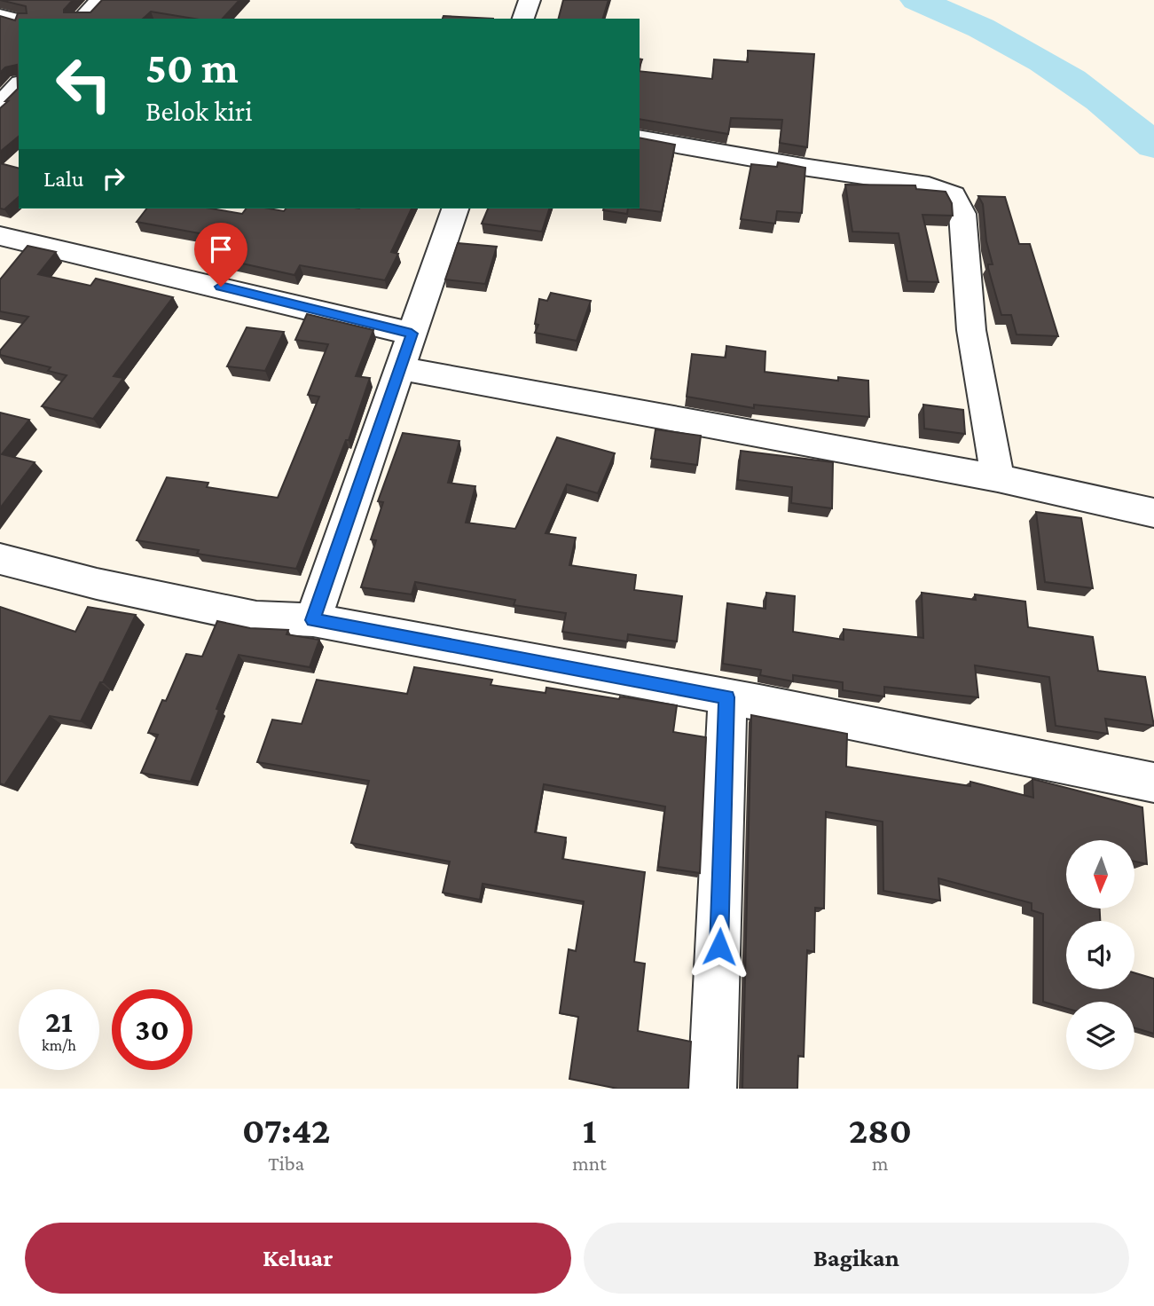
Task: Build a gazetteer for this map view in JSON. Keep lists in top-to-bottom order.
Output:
{
  "north": "bottom",
  "page": {
    "turn": ["50 m", "Belok kiri"],
    "then": "Lalu",
    "speed": "21 km/h",
    "limit": "30",
    "eta": [
      "07:42",
      "Tiba",
      "1",
      "mnt",
      "280",
      "m"
    ],
    "buttons": ["Keluar", "Bagikan"]
  }
}
